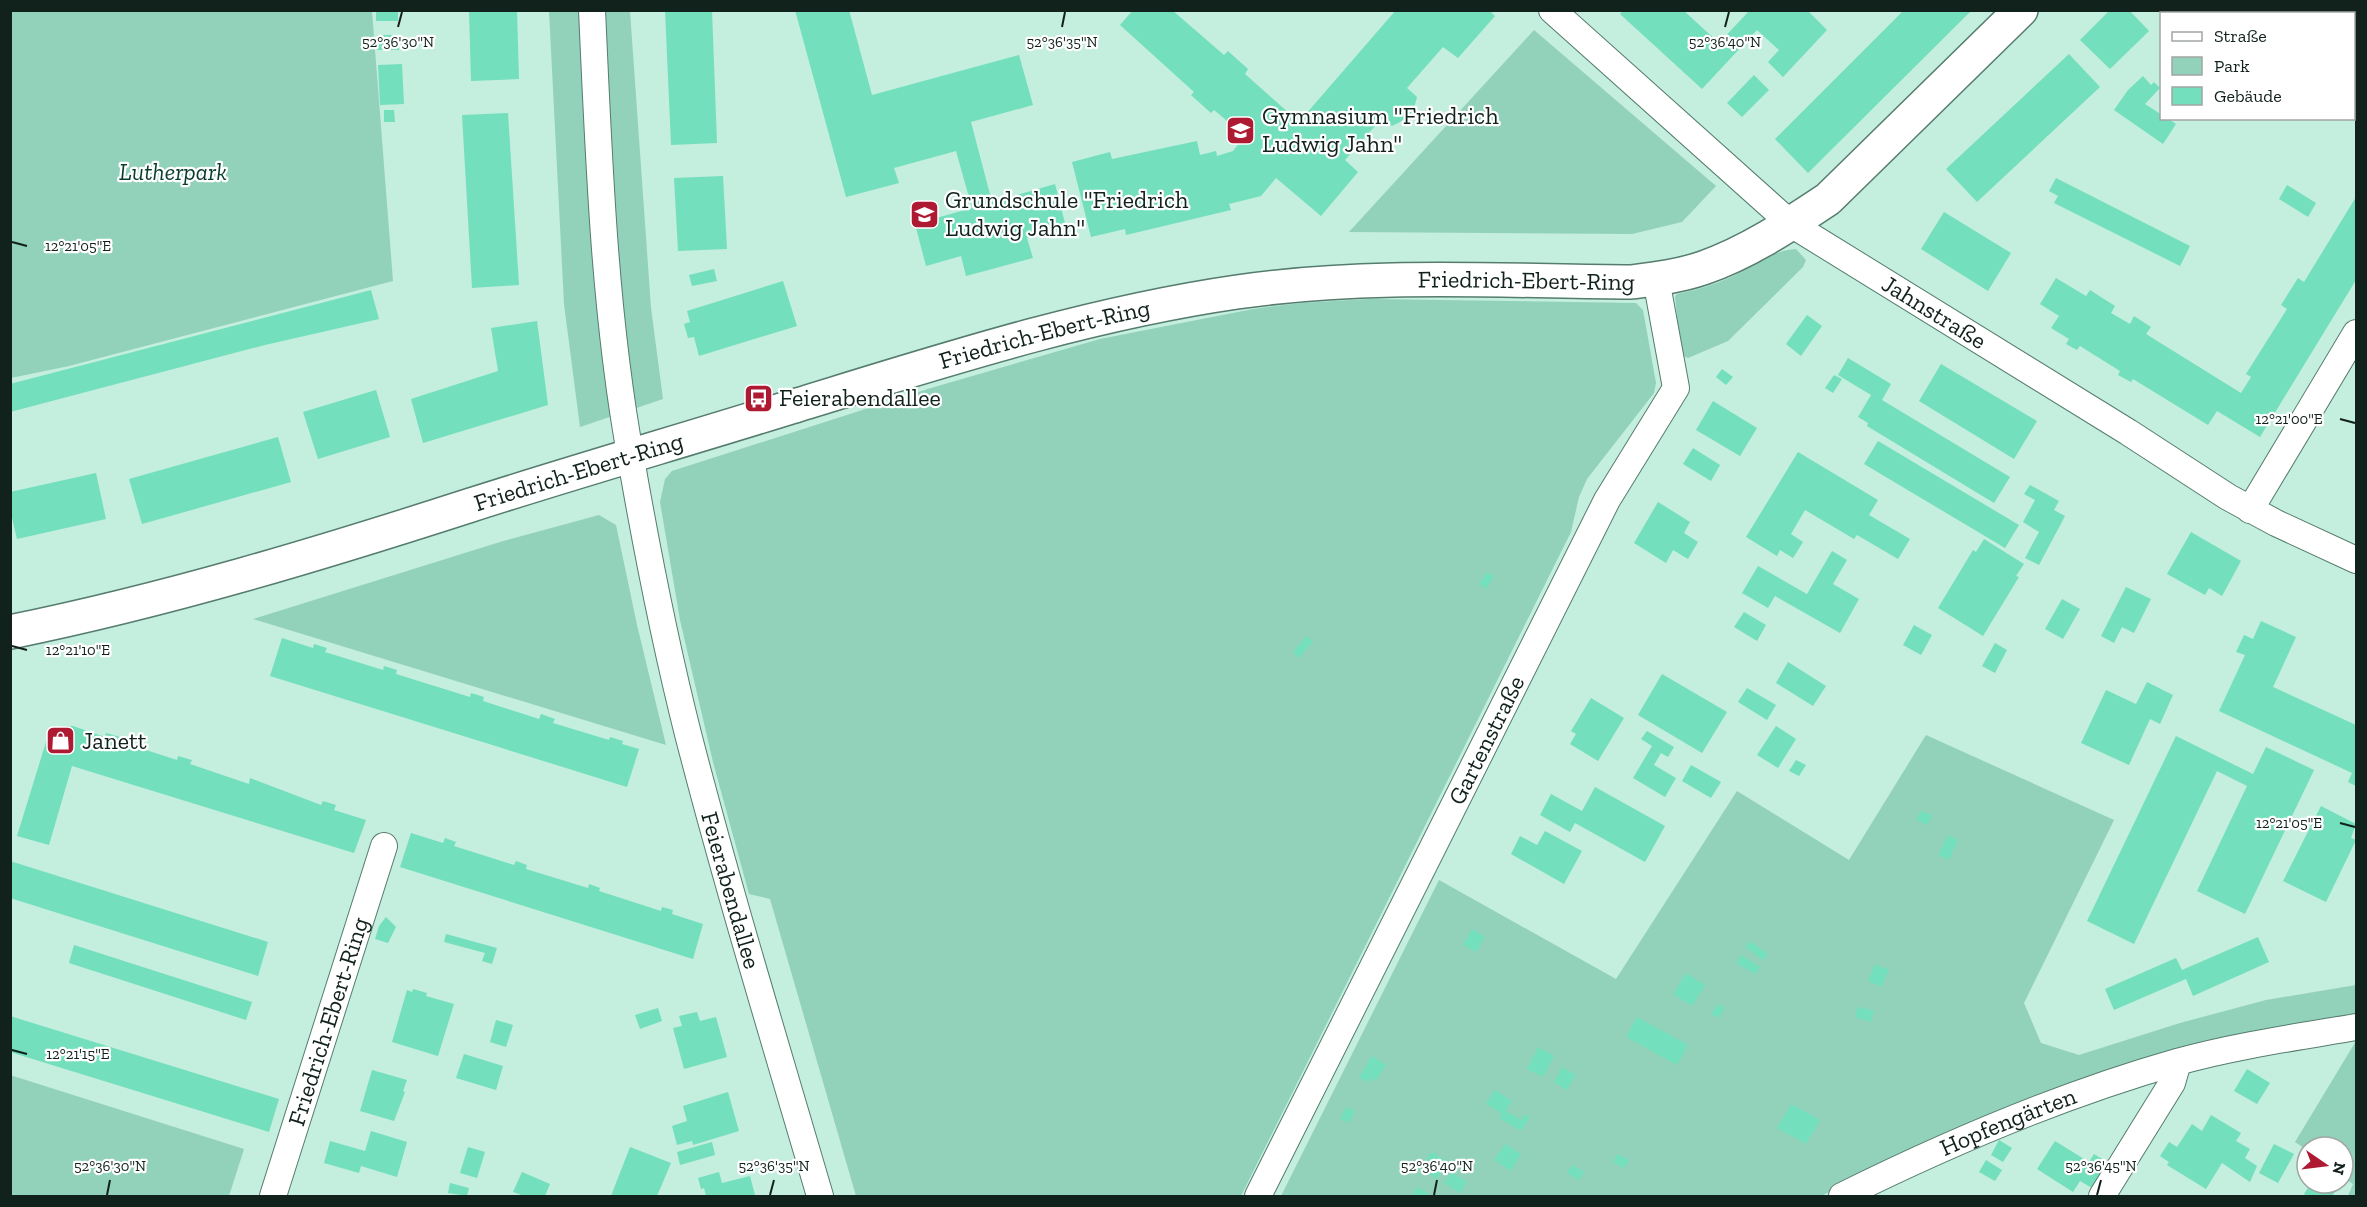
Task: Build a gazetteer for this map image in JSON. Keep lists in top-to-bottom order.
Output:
{
  "streets": {
    "main road": ["Friedrich-Ebert-Ring"],
    "street": [
      "Jahnstraße",
      "Gartenstraße",
      "Feierabendallee",
      "Hopfengärten"
    ]
  },
  "crossings": [
    ["Friedrich-Ebert-Ring", "Jahnstraße"],
    ["Friedrich-Ebert-Ring", "Gartenstraße"],
    ["Friedrich-Ebert-Ring", "Feierabendallee"]
  ],
  "parks": ["Lutherpark"],
  "places": {
    "school or university": ["Gymnasium \"Friedrich Ludwig Jahn\"", "Grundschule \"Friedrich Ludwig Jahn\""],
    "bus stop": ["Feierabendallee"],
    "shop": ["Janett"]
  },
  "legend": ["Straße", "Park", "Gebäude"],
  "north": "right",
  "coordinates": [
    "52°36'40\"N",
    "52°36'30\"N",
    "52°36'35\"N",
    "12°21'05\"E",
    "12°21'00\"E",
    "12°21'10\"E",
    "12°21'15\"E",
    "52°36'45\"N"
  ]
}
